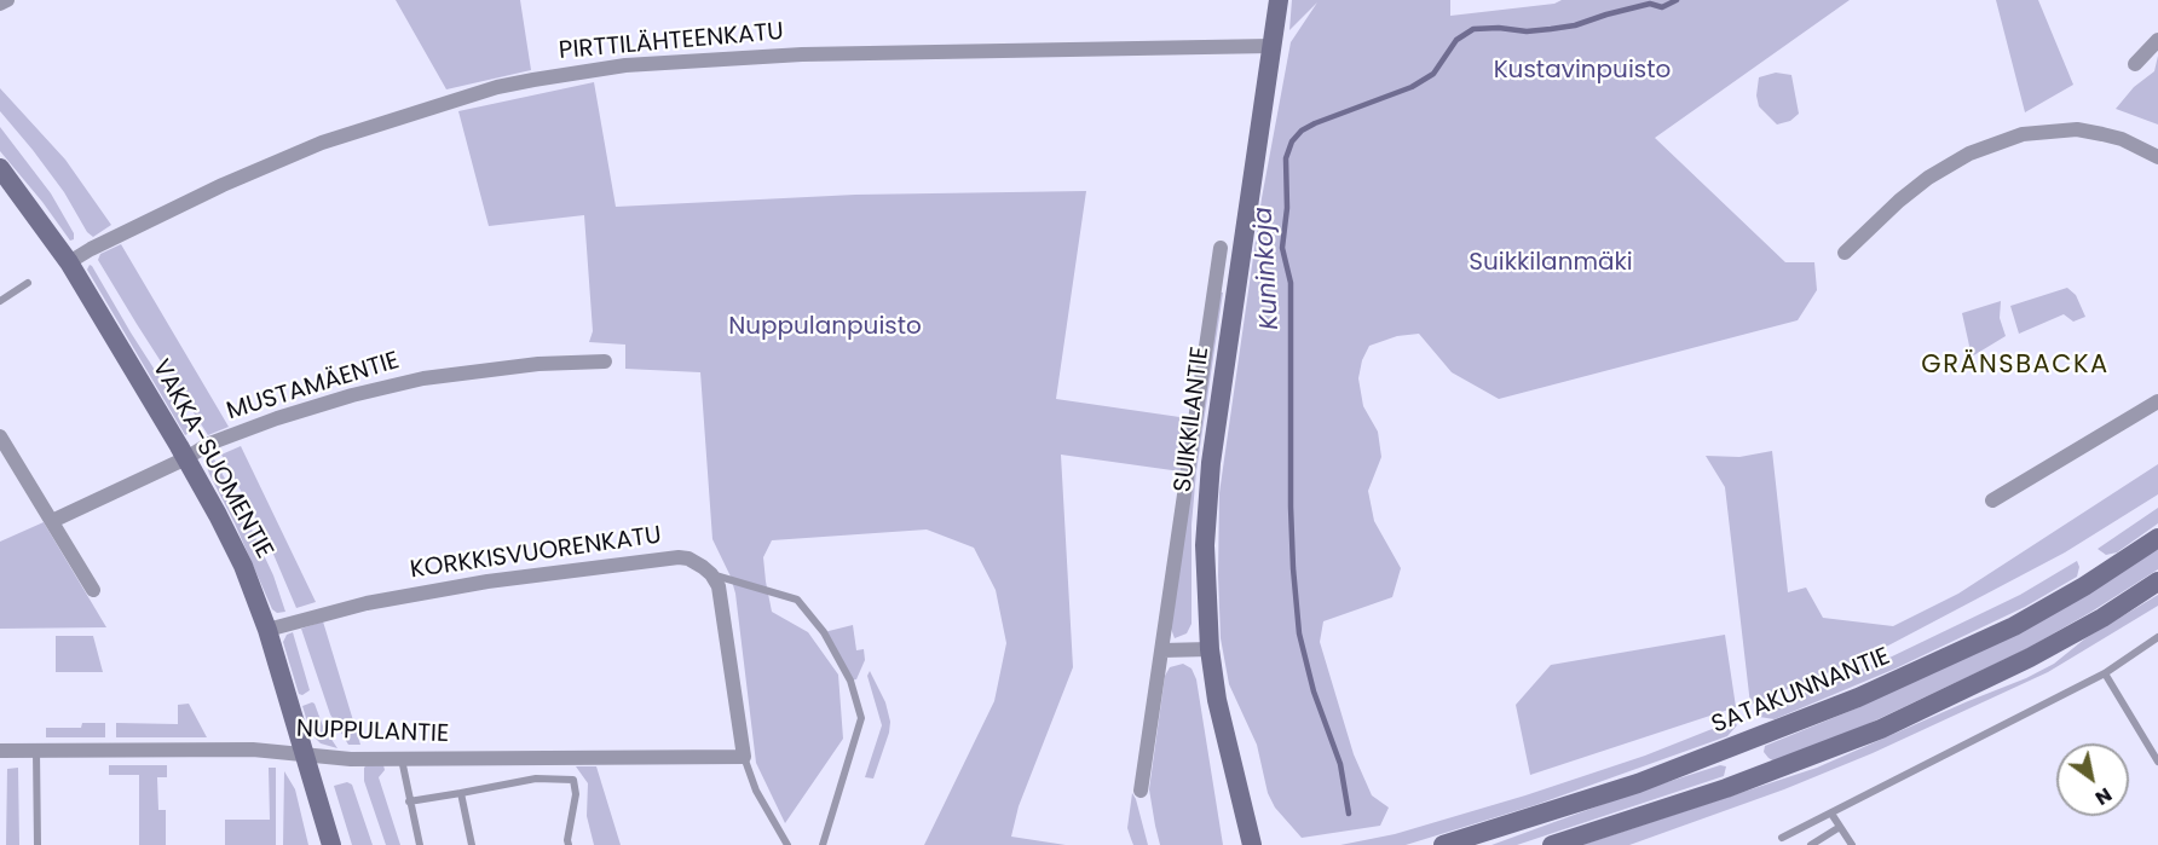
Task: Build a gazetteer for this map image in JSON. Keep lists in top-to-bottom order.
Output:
{
  "streets": {
    "main road": ["SUIKKILANTIE", "VAKKA-SUOMENTIE", "SATAKUNNANTIE"],
    "street": [
      "PIRTTILÄHTEENKATU",
      "MUSTAMÄENTIE",
      "KORKKISVUORENKATU",
      "NUPPULANTIE"
    ]
  },
  "crossings": [
    ["PIRTTILÄHTEENKATU", "SUIKKILANTIE"],
    ["PIRTTILÄHTEENKATU", "VAKKA-SUOMENTIE"],
    ["MUSTAMÄENTIE", "VAKKA-SUOMENTIE"],
    ["VAKKA-SUOMENTIE", "KORKKISVUORENKATU"],
    ["VAKKA-SUOMENTIE", "NUPPULANTIE"]
  ],
  "districts": ["GRÄNSBACKA"],
  "water": ["Kuninkoja"],
  "parks": ["Kustavinpuisto", "Suikkilanmäki", "Nuppulanpuisto"],
  "north": "bottom right"
}
